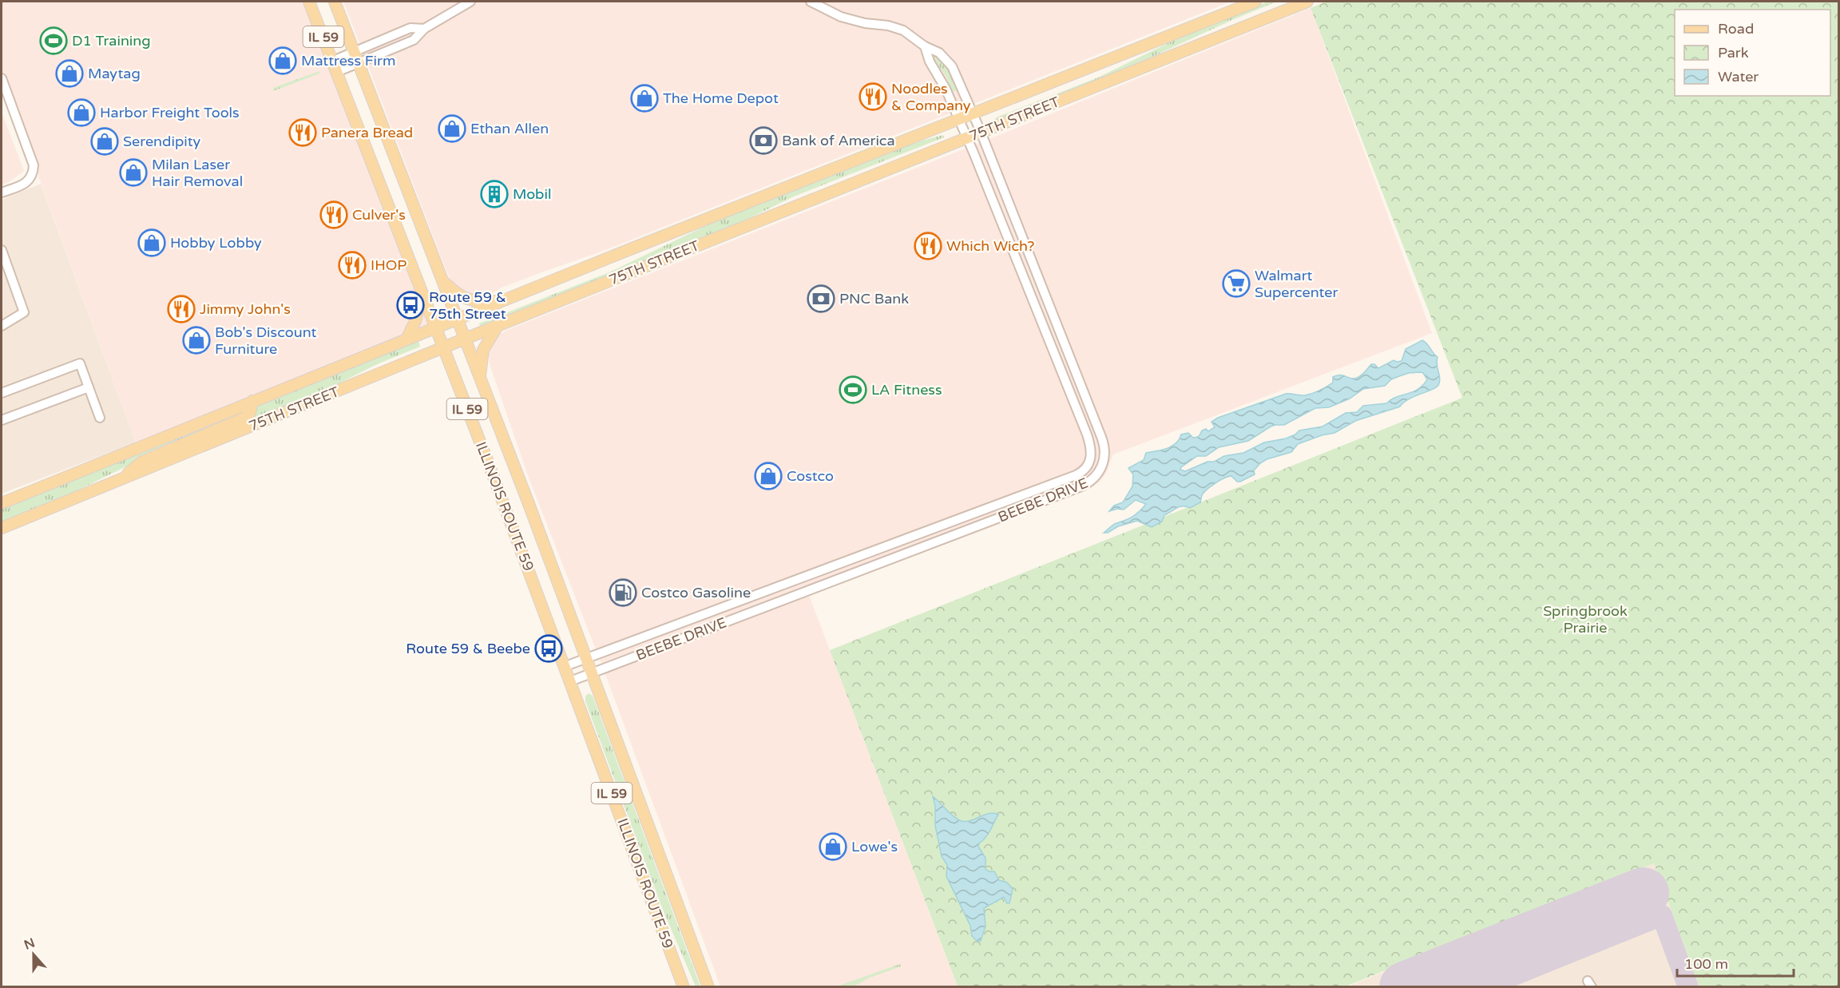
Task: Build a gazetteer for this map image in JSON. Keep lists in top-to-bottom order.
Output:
{
  "streets": {
    "main road": ["IL 59", "75TH STREET", "ILLINOIS ROUTE 59"],
    "street": ["BEEBE DRIVE"]
  },
  "crossings": [
    ["75TH STREET", "BEEBE DRIVE"],
    ["75TH STREET", "ILLINOIS ROUTE 59"],
    ["BEEBE DRIVE", "ILLINOIS ROUTE 59"]
  ],
  "parks": ["Springbrook Prairie"],
  "places": {
    "sports": ["D1 Training", "LA Fitness"],
    "shop": [
      "Mattress Firm",
      "Maytag",
      "The Home Depot",
      "Harbor Freight Tools",
      "Ethan Allen",
      "Serendipity",
      "Milan Laser Hair Removal",
      "Hobby Lobby",
      "Bob's Discount Furniture",
      "Costco",
      "Lowe's"
    ],
    "restaurant": [
      "Noodles & Company",
      "Panera Bread",
      "Culver's",
      "Which Wich?",
      "IHOP",
      "Jimmy John's"
    ],
    "bank": ["Bank of America", "PNC Bank"],
    "building": ["Mobil"],
    "supermarket": ["Walmart Supercenter"],
    "bus stop": ["Route 59 & 75th Street", "Route 59 & Beebe"],
    "fuel station": ["Costco Gasoline"]
  },
  "legend": ["Road", "Park", "Water"],
  "scale_bar": "100 m",
  "north": "top"
}
